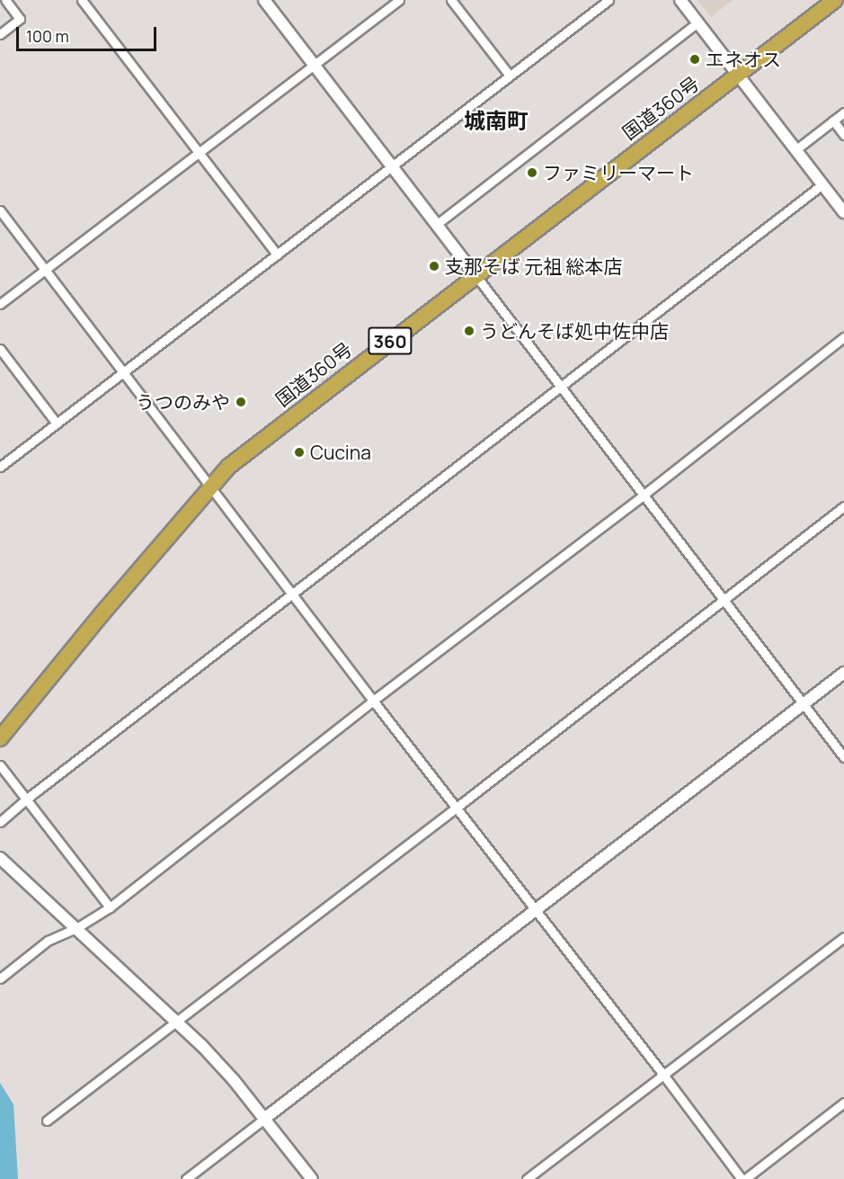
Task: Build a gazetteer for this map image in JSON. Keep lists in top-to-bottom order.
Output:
{
  "streets": {
    "highway": ["国道360号", "360"]
  },
  "districts": ["城南町"],
  "places": [
    "エネオス",
    "ファミリーマート",
    "支那そば 元祖 総本店",
    "うどんそば処中佐中店",
    "うつのみや",
    "Cucina"
  ],
  "scale_bar": "100 m"
}
